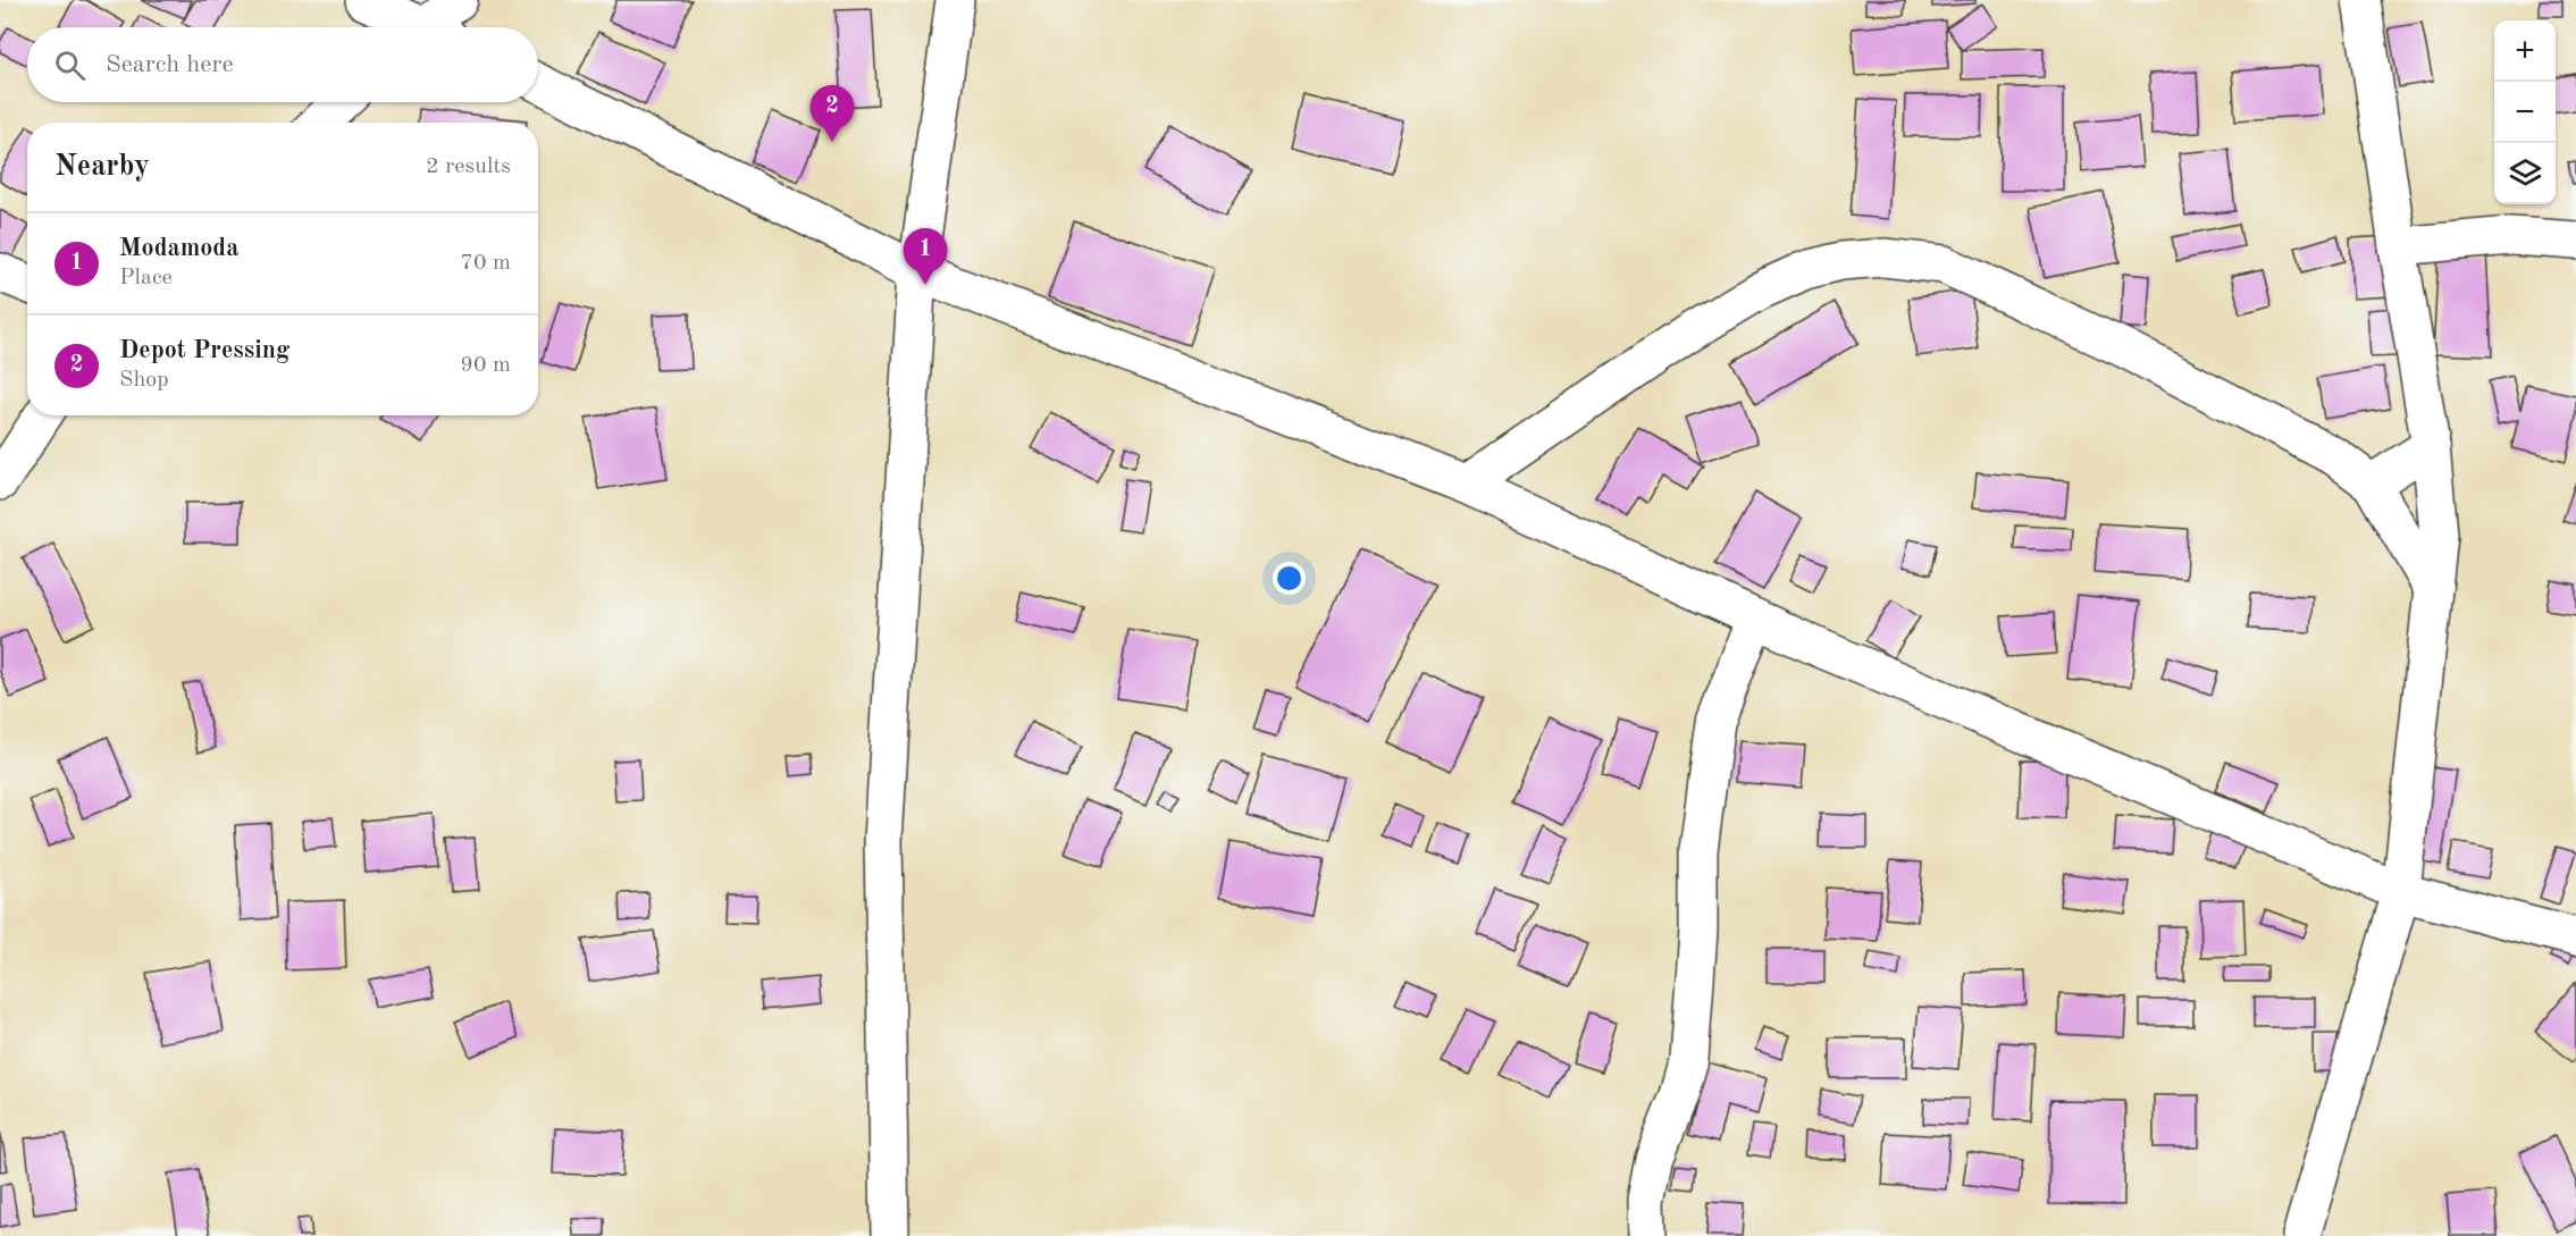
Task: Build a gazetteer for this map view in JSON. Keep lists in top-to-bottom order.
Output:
{
  "page": {
    "map_buttons": ["+", "−"],
    "search": "Search here",
    "pins": ["2", "1"],
    "heading": ["Nearby", "2 results"],
    "list": [
      {
        "mark": "1",
        "name": "Modamoda",
        "note": "Place",
        "value": "70 m"
      },
      {
        "mark": "2",
        "name": "Depot Pressing",
        "note": "Shop",
        "value": "90 m"
      }
    ]
  }
}
